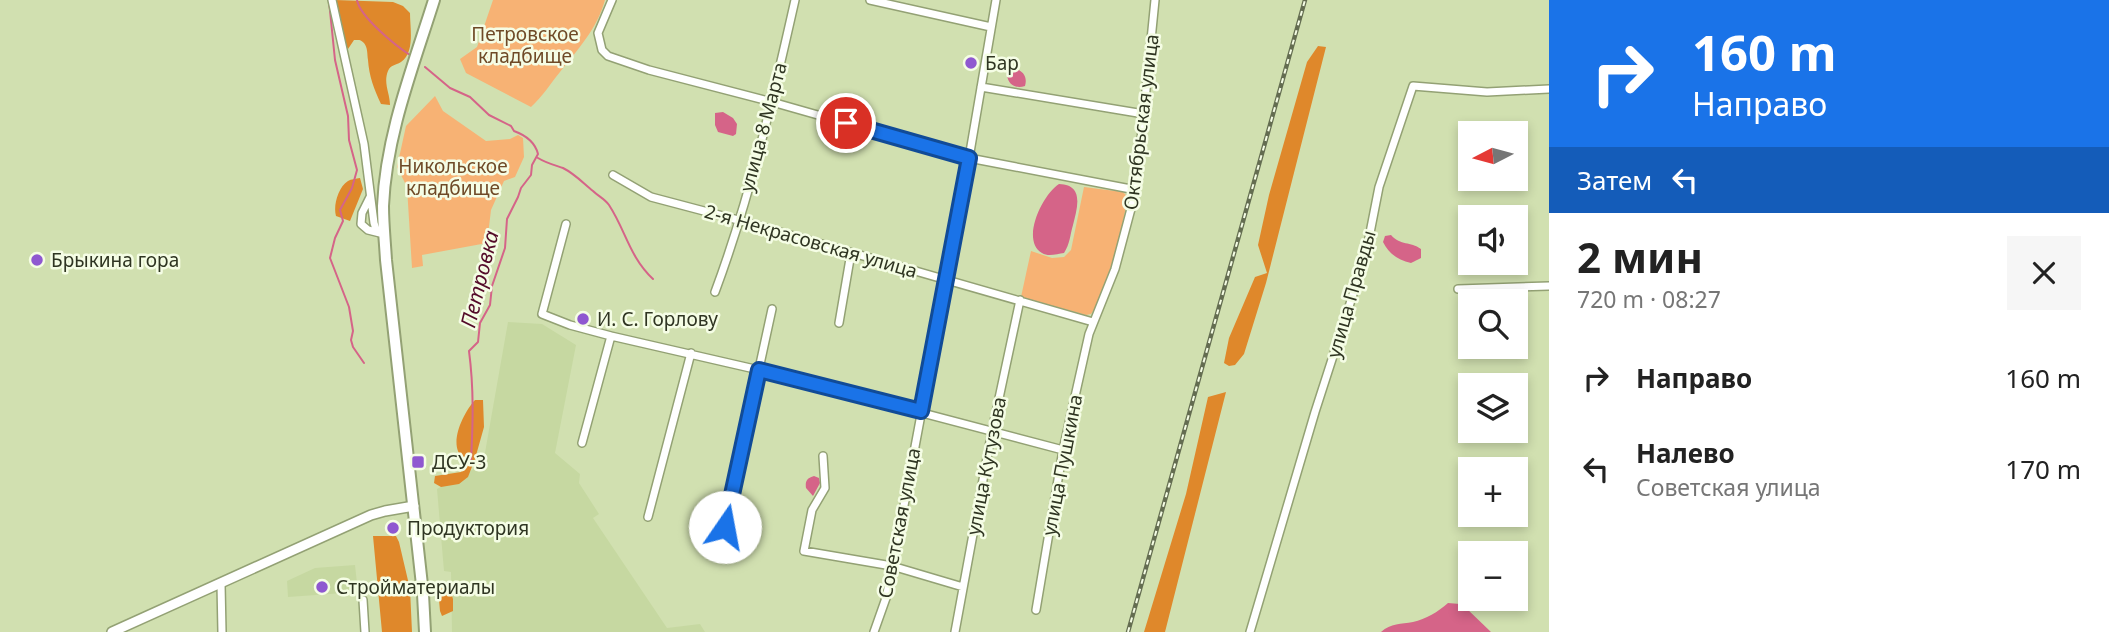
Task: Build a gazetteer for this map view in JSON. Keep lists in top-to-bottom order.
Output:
{
  "streets": {
    "street": [
      "Октябрьская улица",
      "улица 8 Марта",
      "2-я Некрасовская улица",
      "улица Правды",
      "улица Пушкина",
      "улица Кутузова",
      "Советская улица"
    ]
  },
  "crossings": [
    ["Октябрьская улица", "2-я Некрасовская улица"],
    ["Октябрьская улица", "улица Пушкина"],
    ["улица 8 Марта", "2-я Некрасовская улица"],
    ["2-я Некрасовская улица", "улица Пушкина"],
    ["2-я Некрасовская улица", "улица Кутузова"],
    ["2-я Некрасовская улица", "Советская улица"]
  ],
  "water": ["Петровка"],
  "parks": ["Петровское кладбище", "Никольское кладбище"],
  "places": {
    "other": [
      "Бар",
      "Брыкина гора",
      "И. С. Горлову",
      "Продуктория",
      "Стройматериалы"
    ],
    "transit": ["ДСУ-3"]
  },
  "north": "left",
  "page": {
    "turn": ["160 m", "Направо"],
    "map_buttons": ["+", "−"],
    "then": "Затем",
    "heading": ["2 мин", "720 m · 08:27"],
    "list": [
      {
        "name": "Направо",
        "value": "160 m"
      },
      {
        "name": "Налево",
        "note": "Советская улица",
        "value": "170 m"
      }
    ]
  }
}
